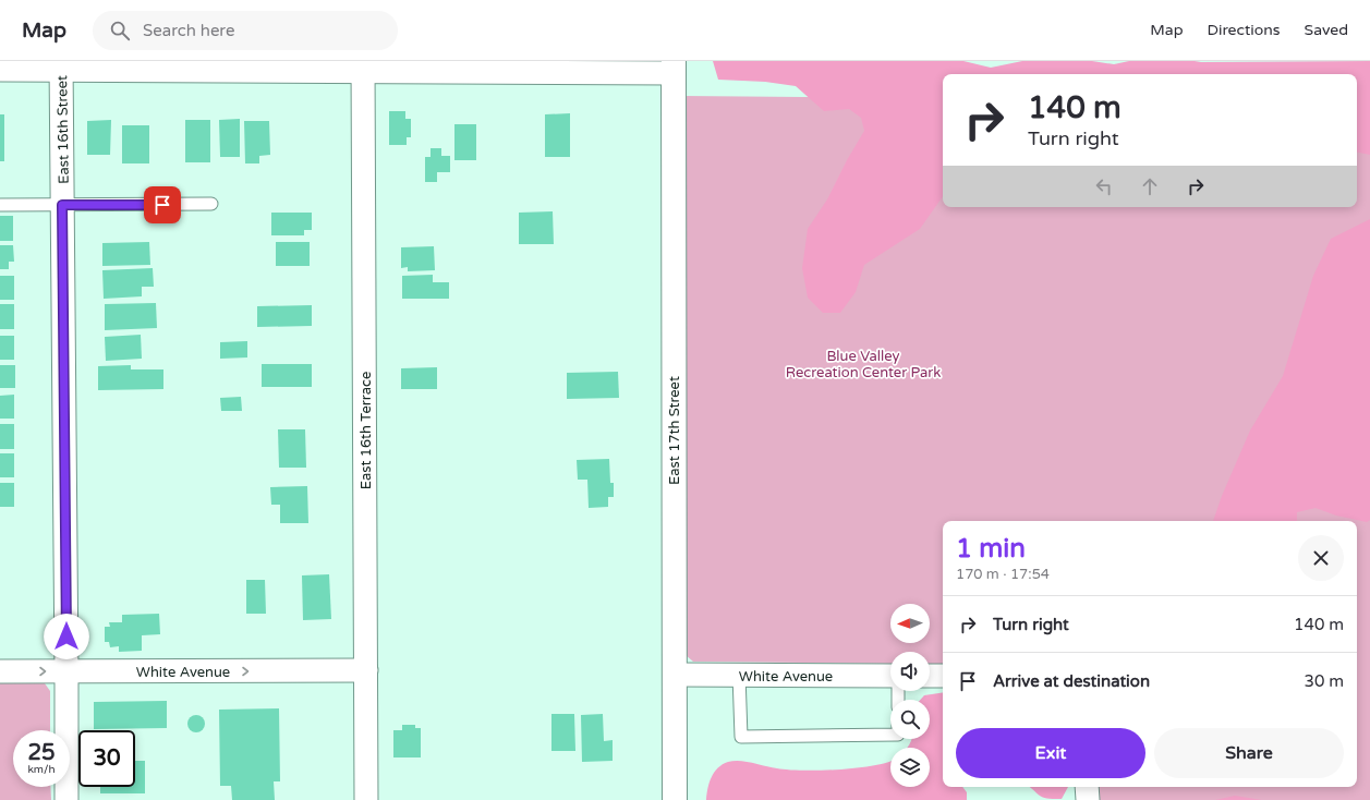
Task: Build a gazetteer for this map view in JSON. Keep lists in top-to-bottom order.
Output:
{
  "streets": {
    "street": [
      "East 16th Street",
      "East 16th Terrace",
      "East 17th Street",
      "White Avenue"
    ]
  },
  "crossings": [
    ["East 16th Street", "White Avenue"],
    ["East 16th Terrace", "White Avenue"],
    ["East 17th Street", "White Avenue"]
  ],
  "one_way": ["White Avenue"],
  "parks": ["Blue Valley Recreation Center Park"],
  "north": "left",
  "page": {
    "header": "Map",
    "search": "Search here",
    "nav": ["Map", "Directions", "Saved"],
    "turn": ["140 m", "Turn right"],
    "heading": ["1 min", "170 m · 17:54"],
    "list": [
      {
        "name": "Turn right",
        "value": "140 m"
      },
      {
        "name": "Arrive at destination",
        "value": "30 m"
      }
    ],
    "buttons": ["Exit", "Share"],
    "speed": "25 km/h",
    "limit": "30"
  }
}
